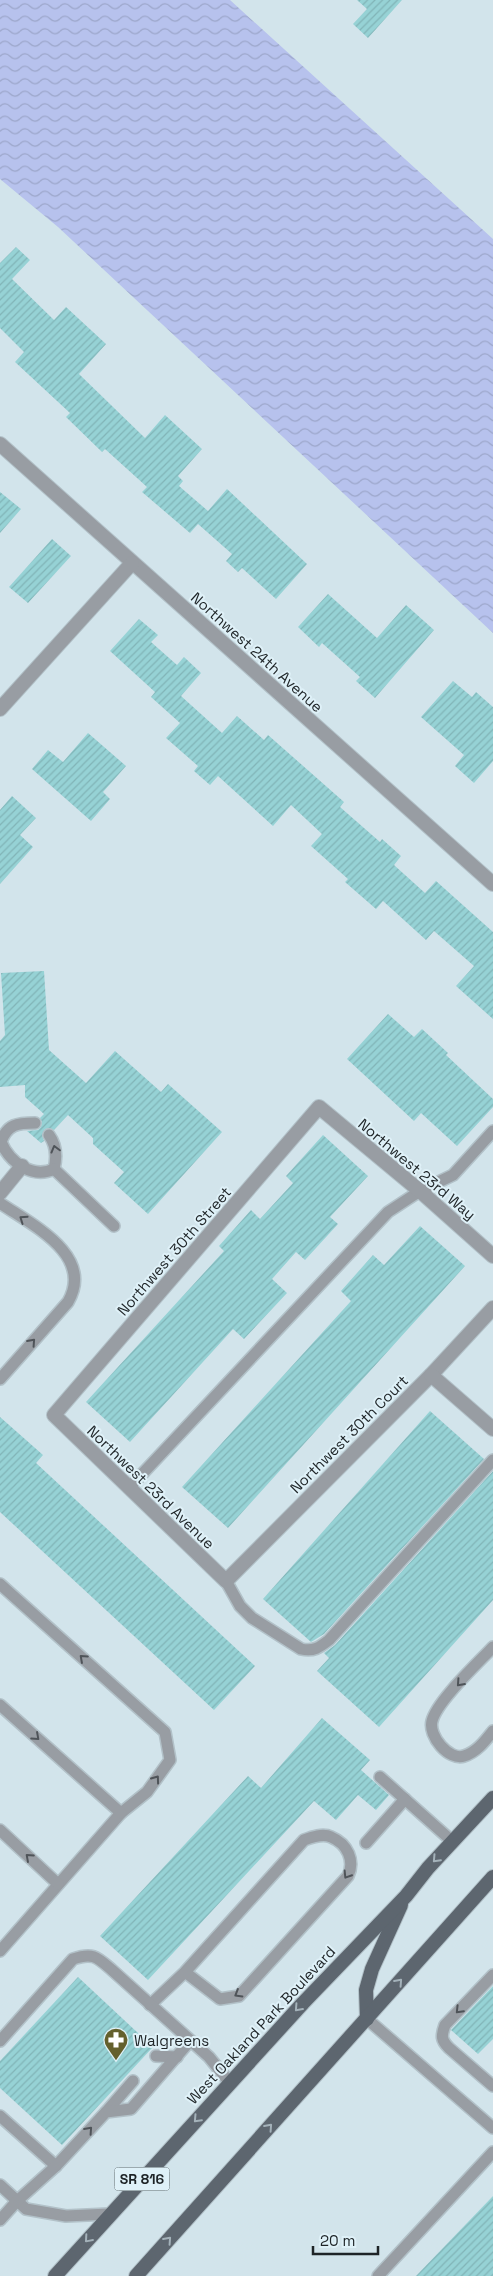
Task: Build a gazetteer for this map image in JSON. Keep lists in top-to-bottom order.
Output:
{
  "streets": {
    "main road": ["West Oakland Park Boulevard", "SR 816"],
    "street": [
      "Northwest 24th Avenue",
      "Northwest 23rd Way",
      "Northwest 30th Street",
      "Northwest 30th Court",
      "Northwest 23rd Avenue"
    ]
  },
  "crossings": [
    ["Northwest 23rd Way", "Northwest 30th Street"],
    ["Northwest 30th Street", "Northwest 23rd Avenue"],
    ["Northwest 30th Court", "Northwest 23rd Avenue"]
  ],
  "places": {
    "pharmacy": ["Walgreens"]
  },
  "scale_bar": "20 m"
}
